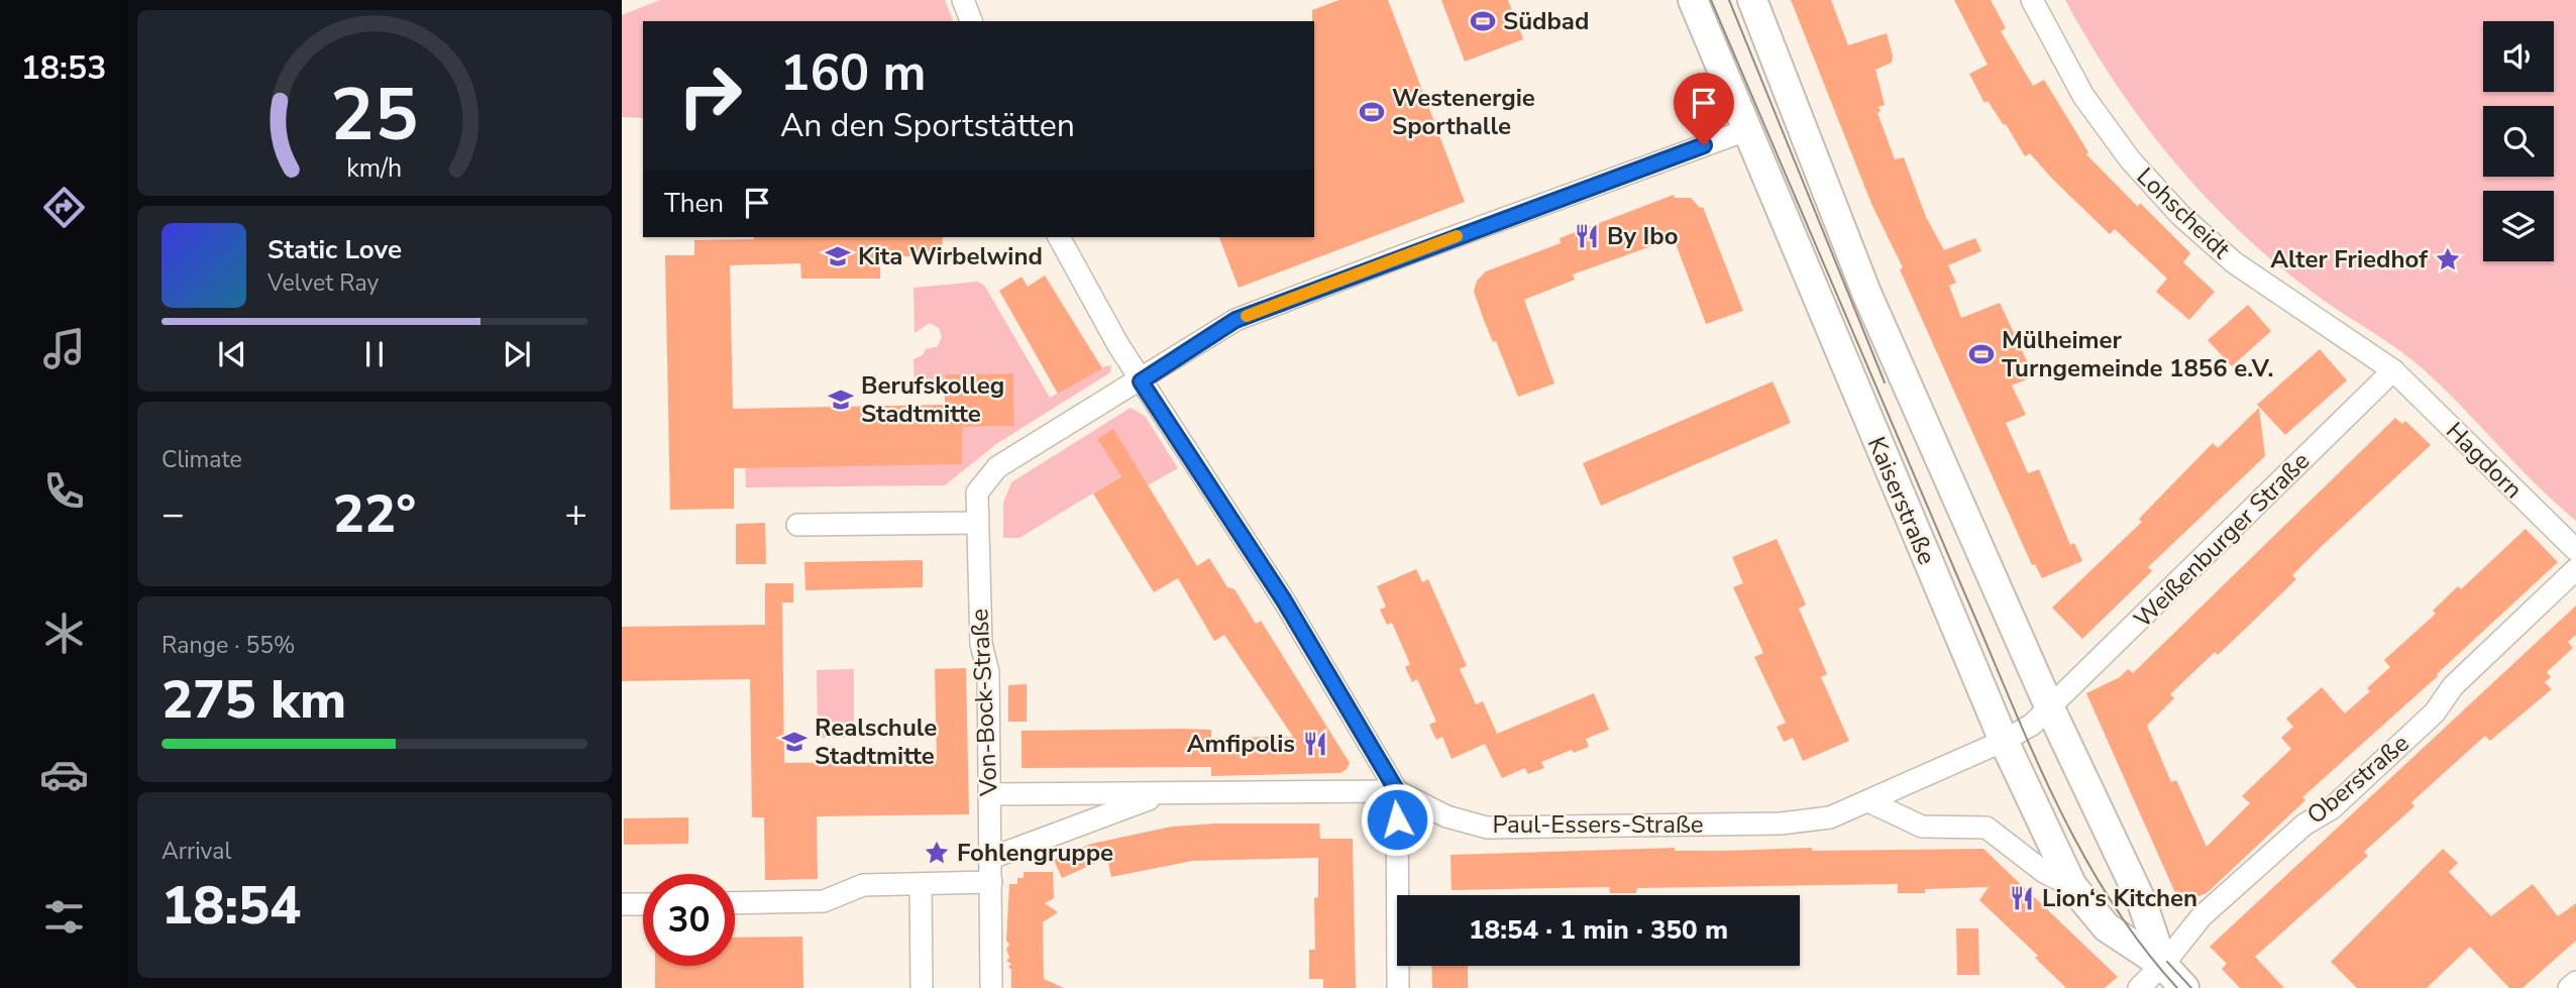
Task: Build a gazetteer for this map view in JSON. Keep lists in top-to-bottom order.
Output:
{
  "streets": {
    "main road": ["Kaiserstraße"],
    "street": [
      "Lohscheidt",
      "Hagdorn",
      "Weißenburger Straße",
      "Von-Bock-Straße",
      "Oberstraße",
      "Paul-Essers-Straße"
    ]
  },
  "crossings": [
    ["Lohscheidt", "Hagdorn"],
    ["Lohscheidt", "Weißenburger Straße"],
    ["Hagdorn", "Weißenburger Straße"],
    ["Kaiserstraße", "Weißenburger Straße"],
    ["Kaiserstraße", "Von-Bock-Straße"],
    ["Kaiserstraße", "Oberstraße"],
    ["Kaiserstraße", "Paul-Essers-Straße"],
    ["Weißenburger Straße", "Paul-Essers-Straße"],
    ["Von-Bock-Straße", "Paul-Essers-Straße"]
  ],
  "places": {
    "sports": ["Südbad", "Westenergie Sporthalle", "Mülheimer Turngemeinde 1856 e.V."],
    "restaurant": ["By Ibo", "Amfipolis", "Lion‘s Kitchen"],
    "school or university": ["Kita Wirbelwind", "Berufskolleg Stadtmitte", "Realschule Stadtmitte"],
    "place": ["Alter Friedhof", "Fohlengruppe"]
  },
  "page": {
    "tabs": "18:53",
    "turn": ["160 m", "An den Sportstätten"],
    "then": "Then",
    "song": ["Static Love", "Velvet Ray"],
    "tile": [
      "Climate",
      ["Range · 55%", "275 km"],
      ["Arrival", "18:54"]
    ],
    "heat": ["−", "22°", "+"],
    "limit": "30",
    "trip": "18:54 · 1 min · 350 m",
    "gauge": ["25", "km/h"]
  }
}
